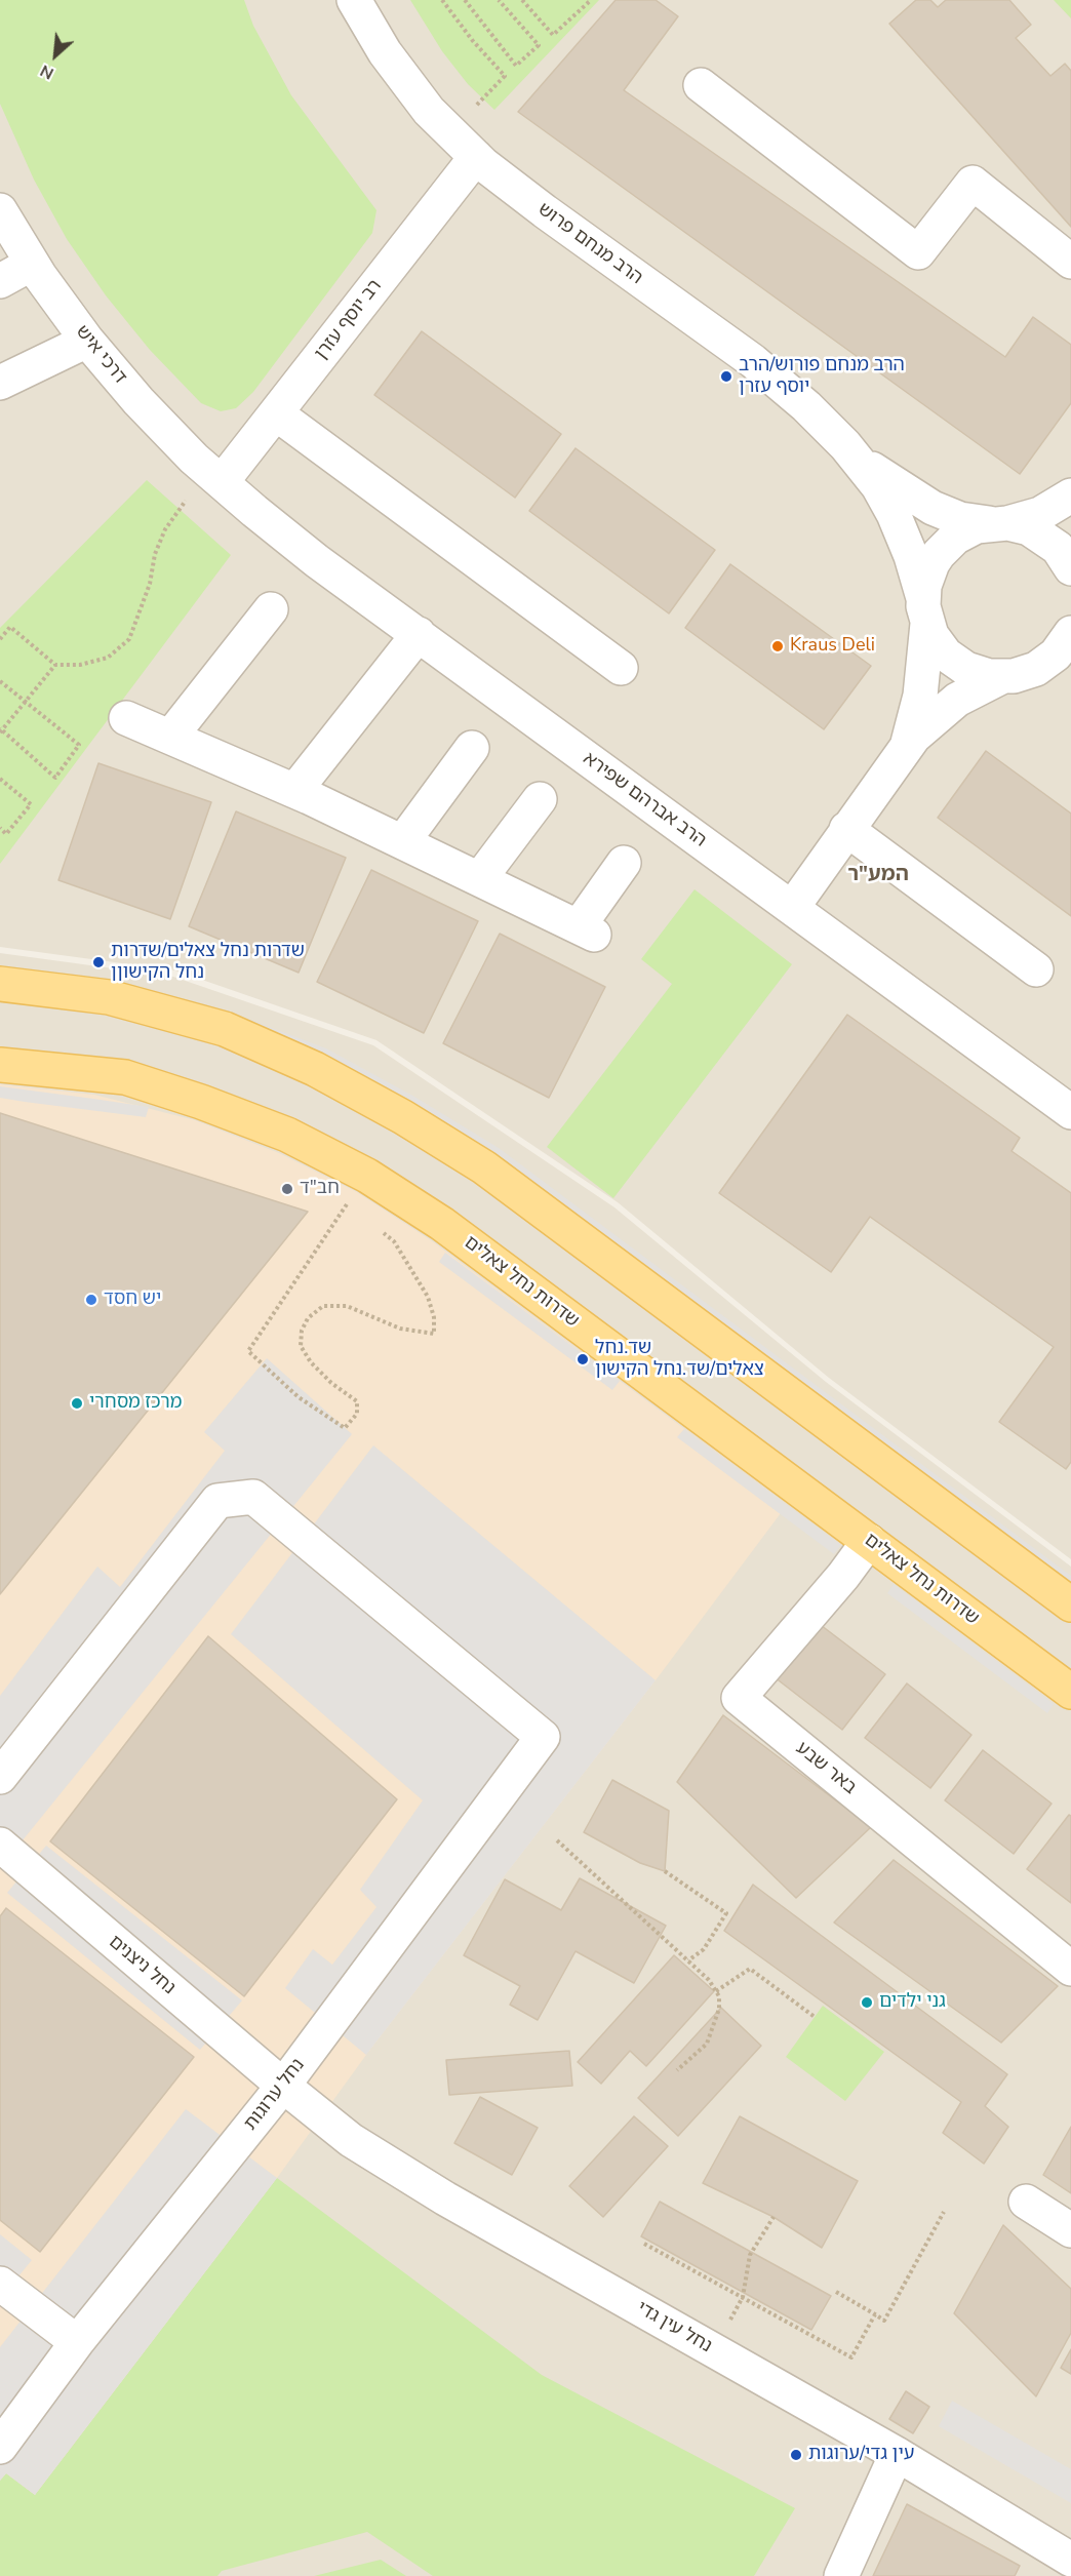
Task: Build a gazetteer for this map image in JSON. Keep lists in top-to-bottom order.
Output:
{
  "streets": {
    "main road": ["שדרות נחל צאלים"],
    "street": [
      "הרב מנחם פרוש",
      "רב יוסף עזרן",
      "דרכי איש",
      "הרב אברהם שפירא",
      "באר שבע",
      "נחל ניצנים",
      "נחל ערוגות",
      "נחל עין גדי"
    ]
  },
  "crossings": [
    ["הרב מנחם פרוש", "רב יוסף עזרן"],
    ["רב יוסף עזרן", "דרכי איש"],
    ["רב יוסף עזרן", "הרב אברהם שפירא"],
    ["דרכי איש", "הרב אברהם שפירא"],
    ["שדרות נחל צאלים", "באר שבע"],
    ["נחל ניצנים", "נחל ערוגות"],
    ["נחל ניצנים", "נחל עין גדי"],
    ["נחל ערוגות", "נחל עין גדי"]
  ],
  "districts": ["המע\"ר"],
  "places": [
    "הרב מנחם פורוש/הרב יוסף עזרן",
    "Kraus Deli",
    "שדרות נחל צאלים/שדרות נחל הקישוןן",
    "חב\"ד",
    "יש חסד",
    "שד.נחל צאלים/שד.נחל הקישון",
    "מרכז מסחרי",
    "גני ילדים",
    "עין גדי/ערוגות"
  ],
  "north": "bottom left"
}
